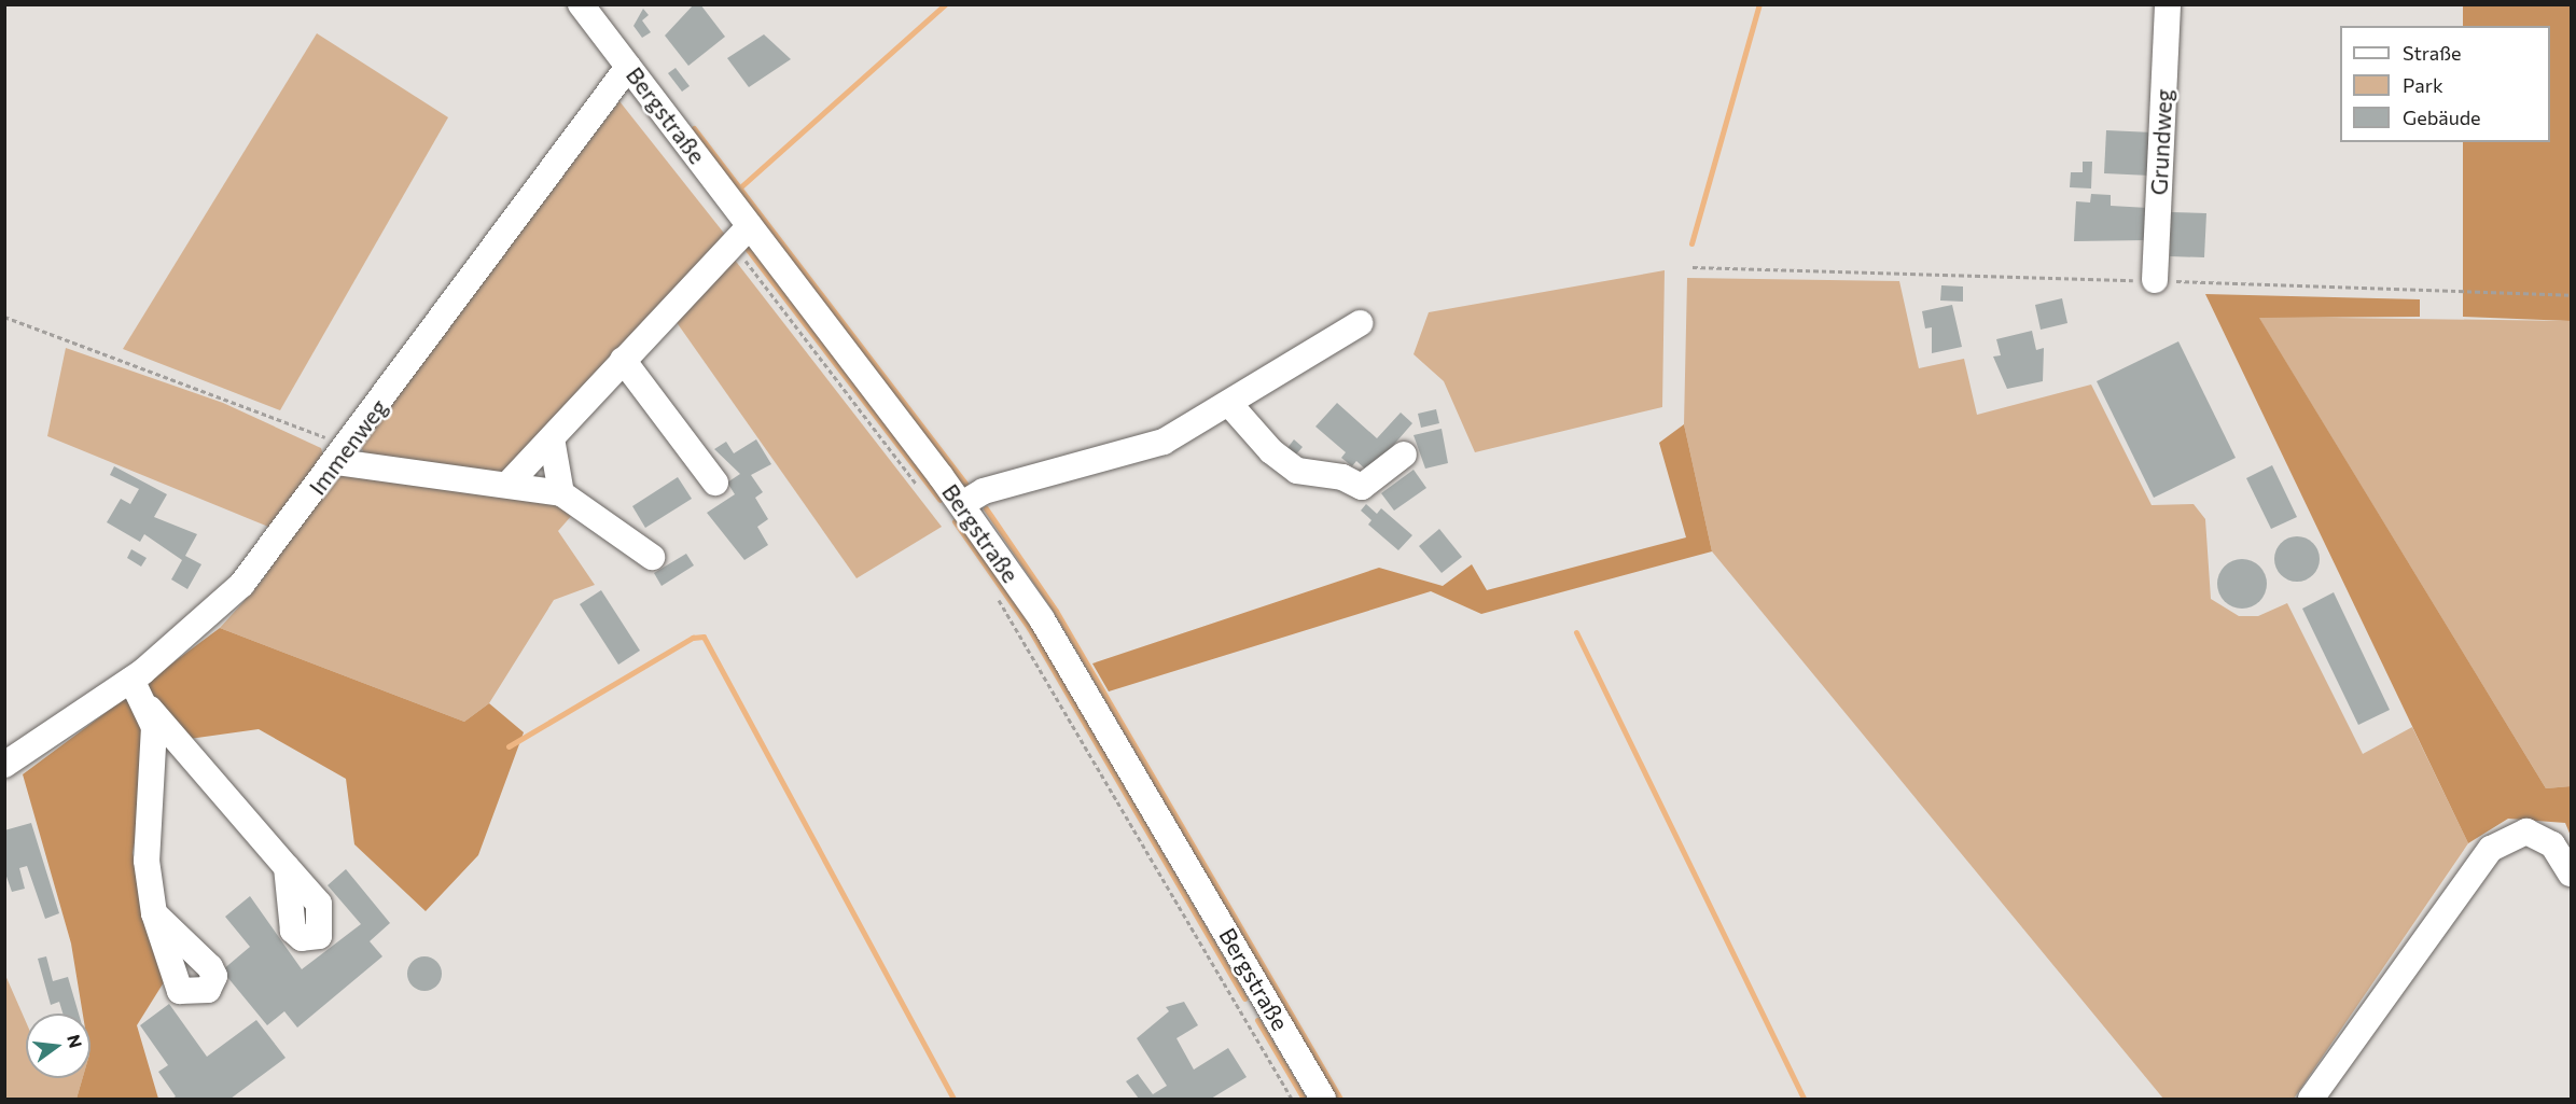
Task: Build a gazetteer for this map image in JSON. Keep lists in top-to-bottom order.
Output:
{
  "streets": {
    "street": ["Bergstraße", "Grundweg", "Immenweg"]
  },
  "crossings": [
    ["Bergstraße", "Immenweg"]
  ],
  "legend": ["Straße", "Park", "Gebäude"],
  "north": "right"
}
